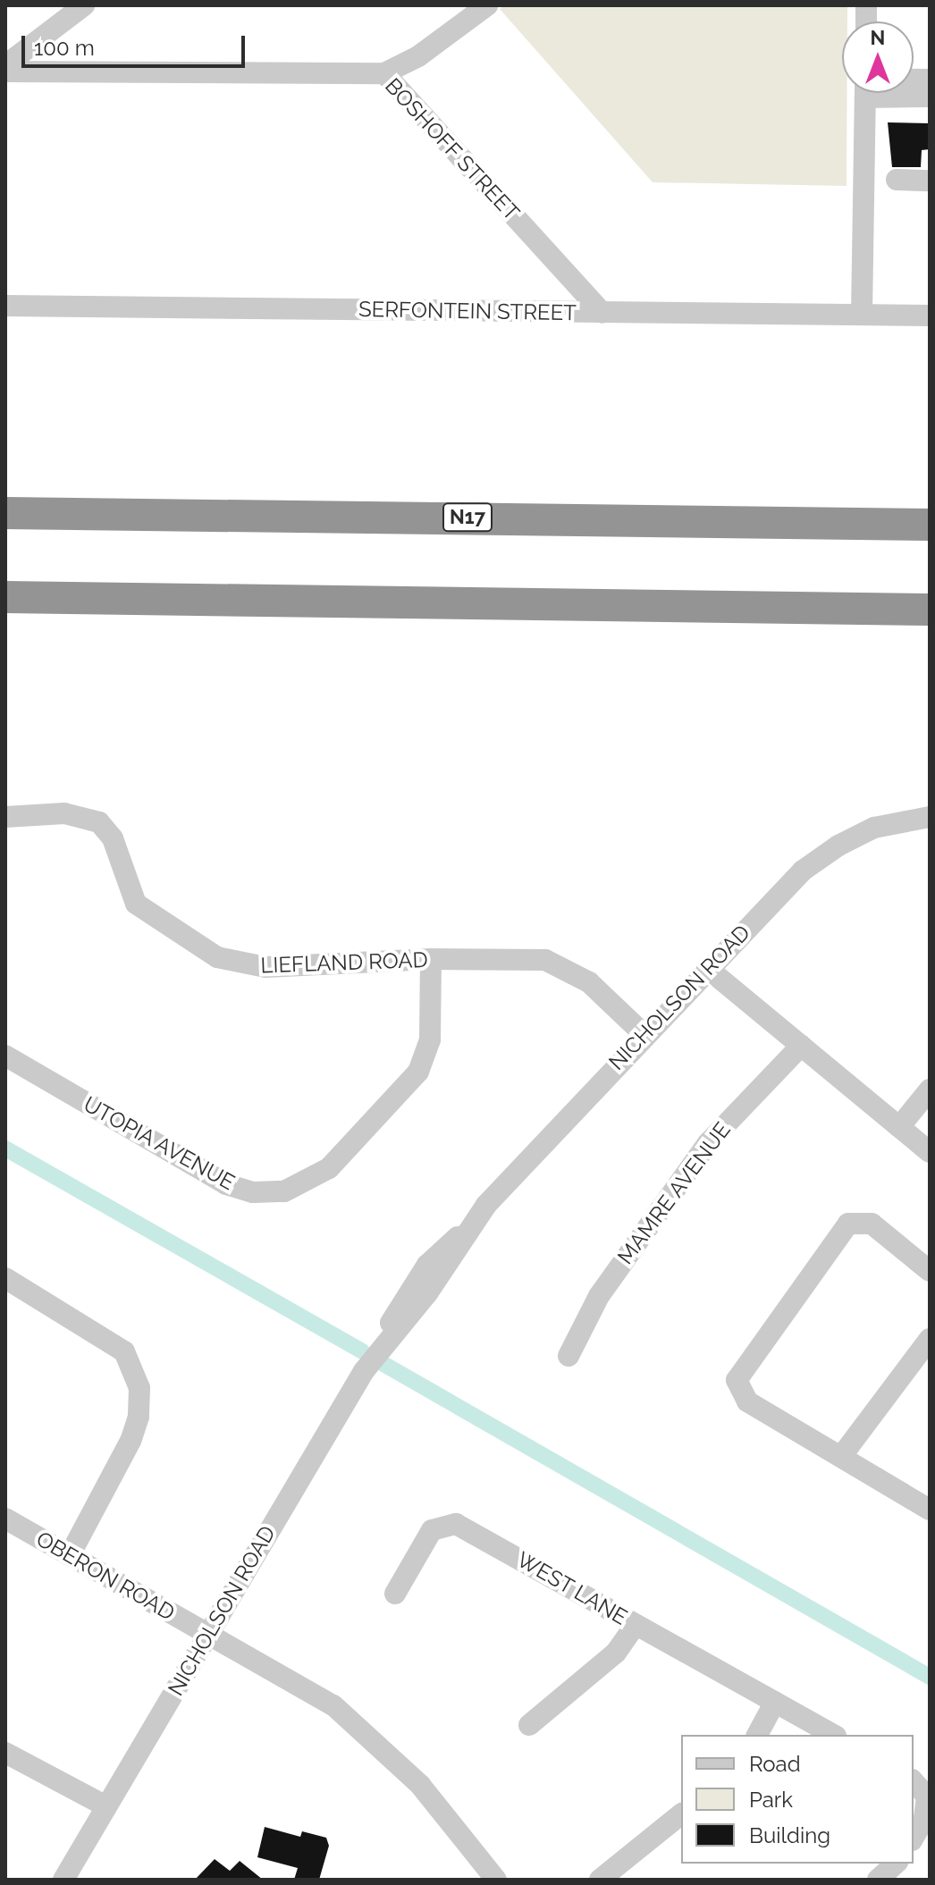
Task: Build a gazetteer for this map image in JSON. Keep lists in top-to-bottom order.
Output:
{
  "streets": {
    "highway": ["N17"],
    "street": [
      "BOSHOFF STREET",
      "SERFONTEIN STREET",
      "LIEFLAND ROAD",
      "NICHOLSON ROAD",
      "UTOPIA AVENUE",
      "MAMRE AVENUE",
      "OBERON ROAD",
      "WEST LANE"
    ]
  },
  "crossings": [
    ["BOSHOFF STREET", "SERFONTEIN STREET"],
    ["LIEFLAND ROAD", "NICHOLSON ROAD"],
    ["LIEFLAND ROAD", "UTOPIA AVENUE"],
    ["NICHOLSON ROAD", "OBERON ROAD"]
  ],
  "legend": ["Road", "Park", "Building"],
  "scale_bar": "100 m",
  "north": "top"
}
